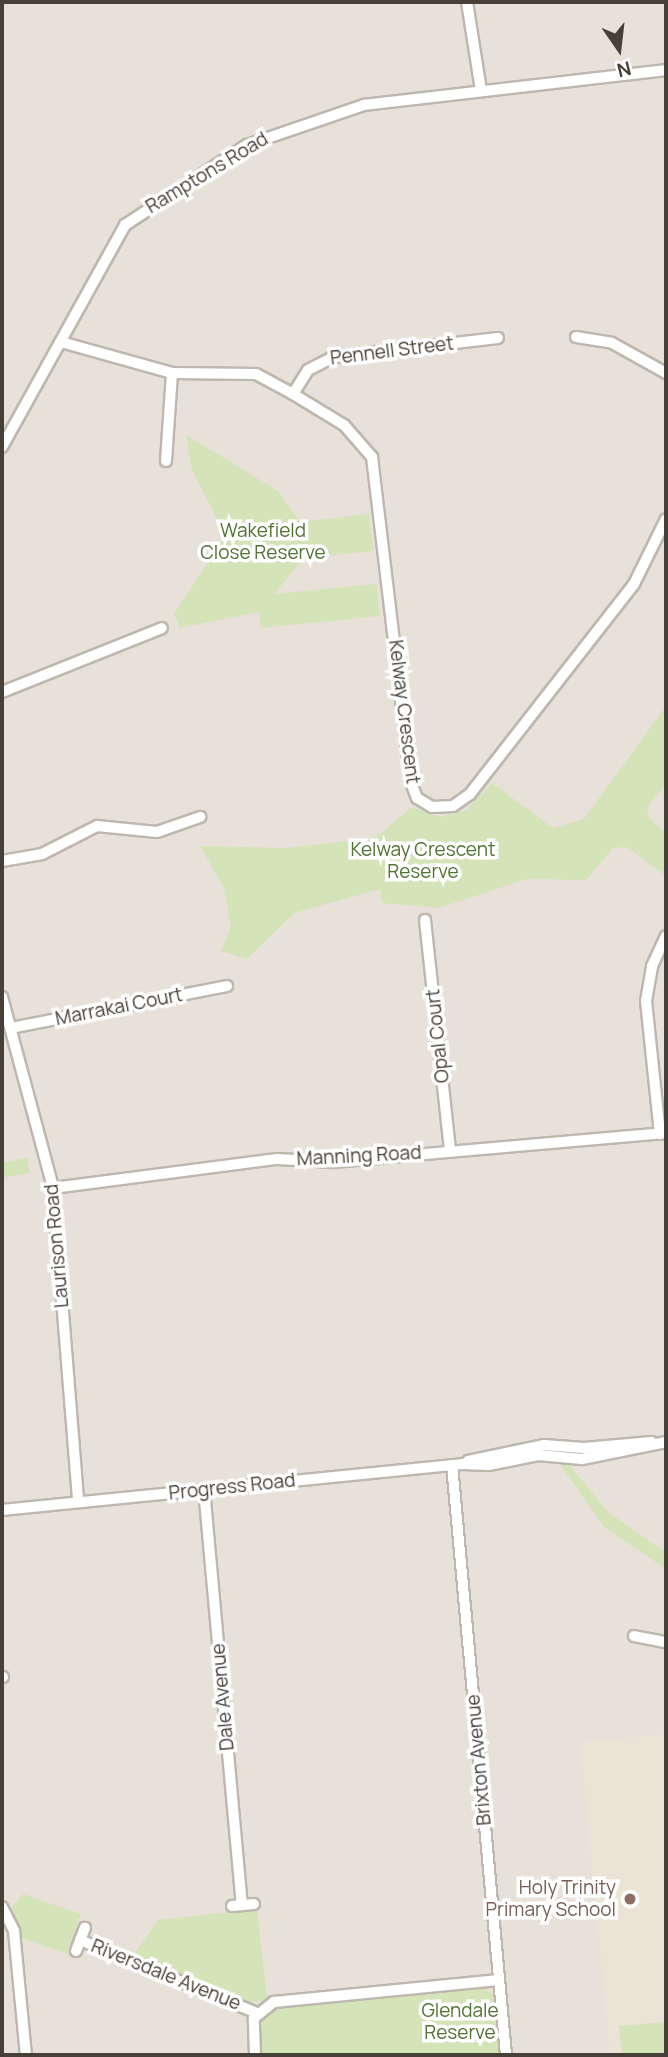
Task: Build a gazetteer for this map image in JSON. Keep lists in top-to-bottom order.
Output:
{
  "streets": {
    "street": [
      "Ramptons Road",
      "Pennell Street",
      "Kelway Crescent",
      "Marrakai Court",
      "Opal Court",
      "Manning Road",
      "Laurison Road",
      "Progress Road",
      "Dale Avenue",
      "Brixton Avenue",
      "Riversdale Avenue"
    ]
  },
  "crossings": [
    ["Pennell Street", "Kelway Crescent"],
    ["Marrakai Court", "Laurison Road"],
    ["Opal Court", "Manning Road"],
    ["Manning Road", "Laurison Road"],
    ["Laurison Road", "Progress Road"],
    ["Progress Road", "Dale Avenue"],
    ["Progress Road", "Brixton Avenue"],
    ["Brixton Avenue", "Riversdale Avenue"]
  ],
  "parks": ["Wakefield Close Reserve", "Kelway Crescent Reserve", "Glendale Reserve"],
  "places": ["Holy Trinity Primary School"],
  "north": "bottom"
}
